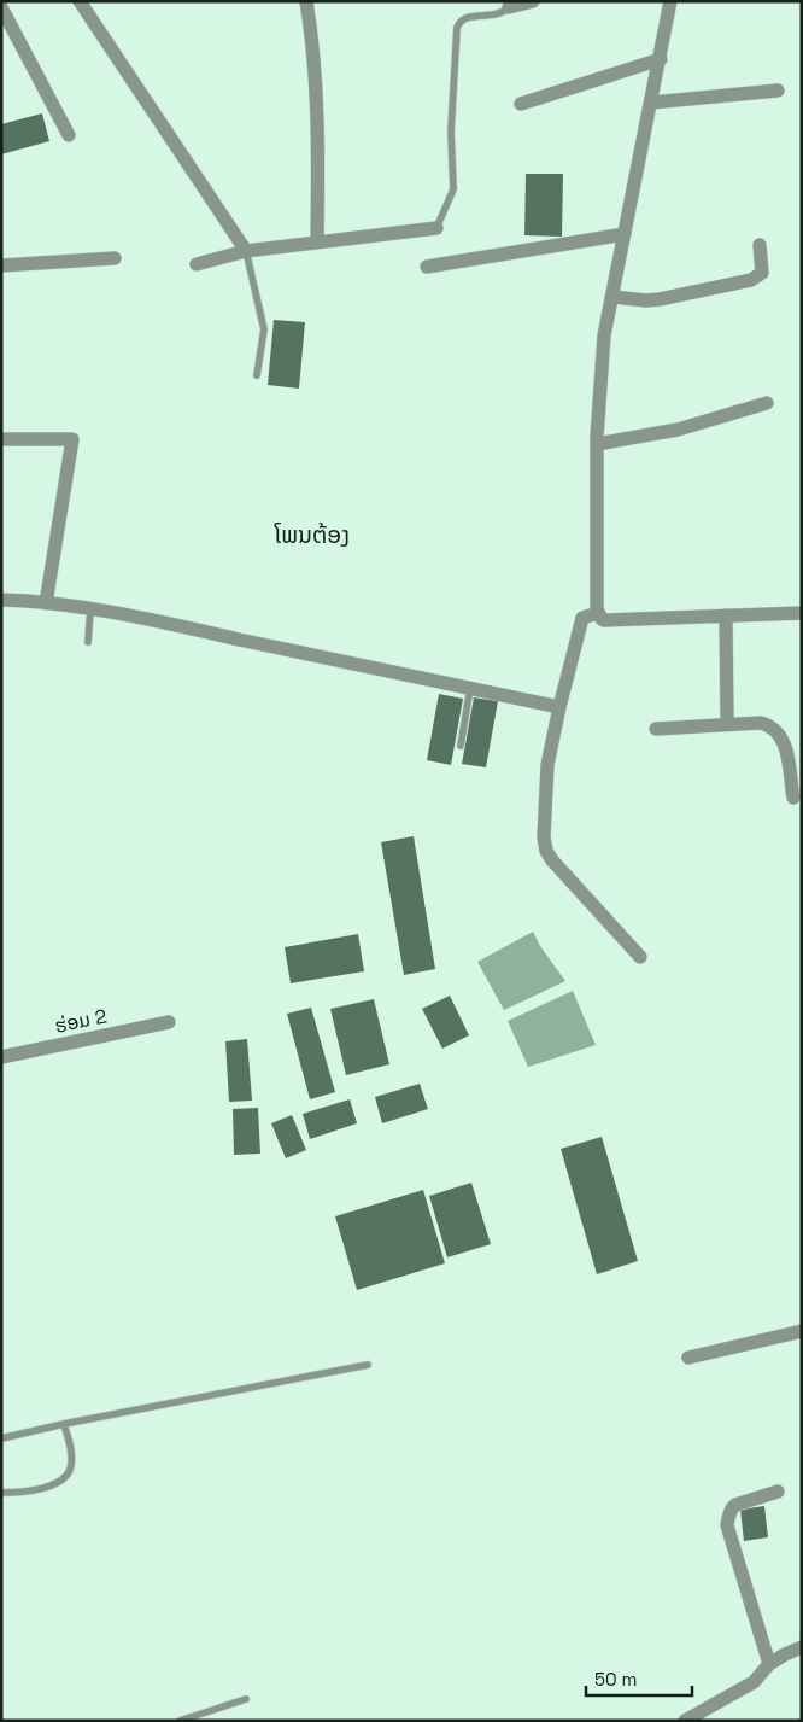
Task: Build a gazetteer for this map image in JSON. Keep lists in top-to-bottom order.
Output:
{
  "streets": {
    "street": ["ຮ່ອມ 2"]
  },
  "districts": ["ໂພນຕ້ອງ"],
  "scale_bar": "50 m"
}
